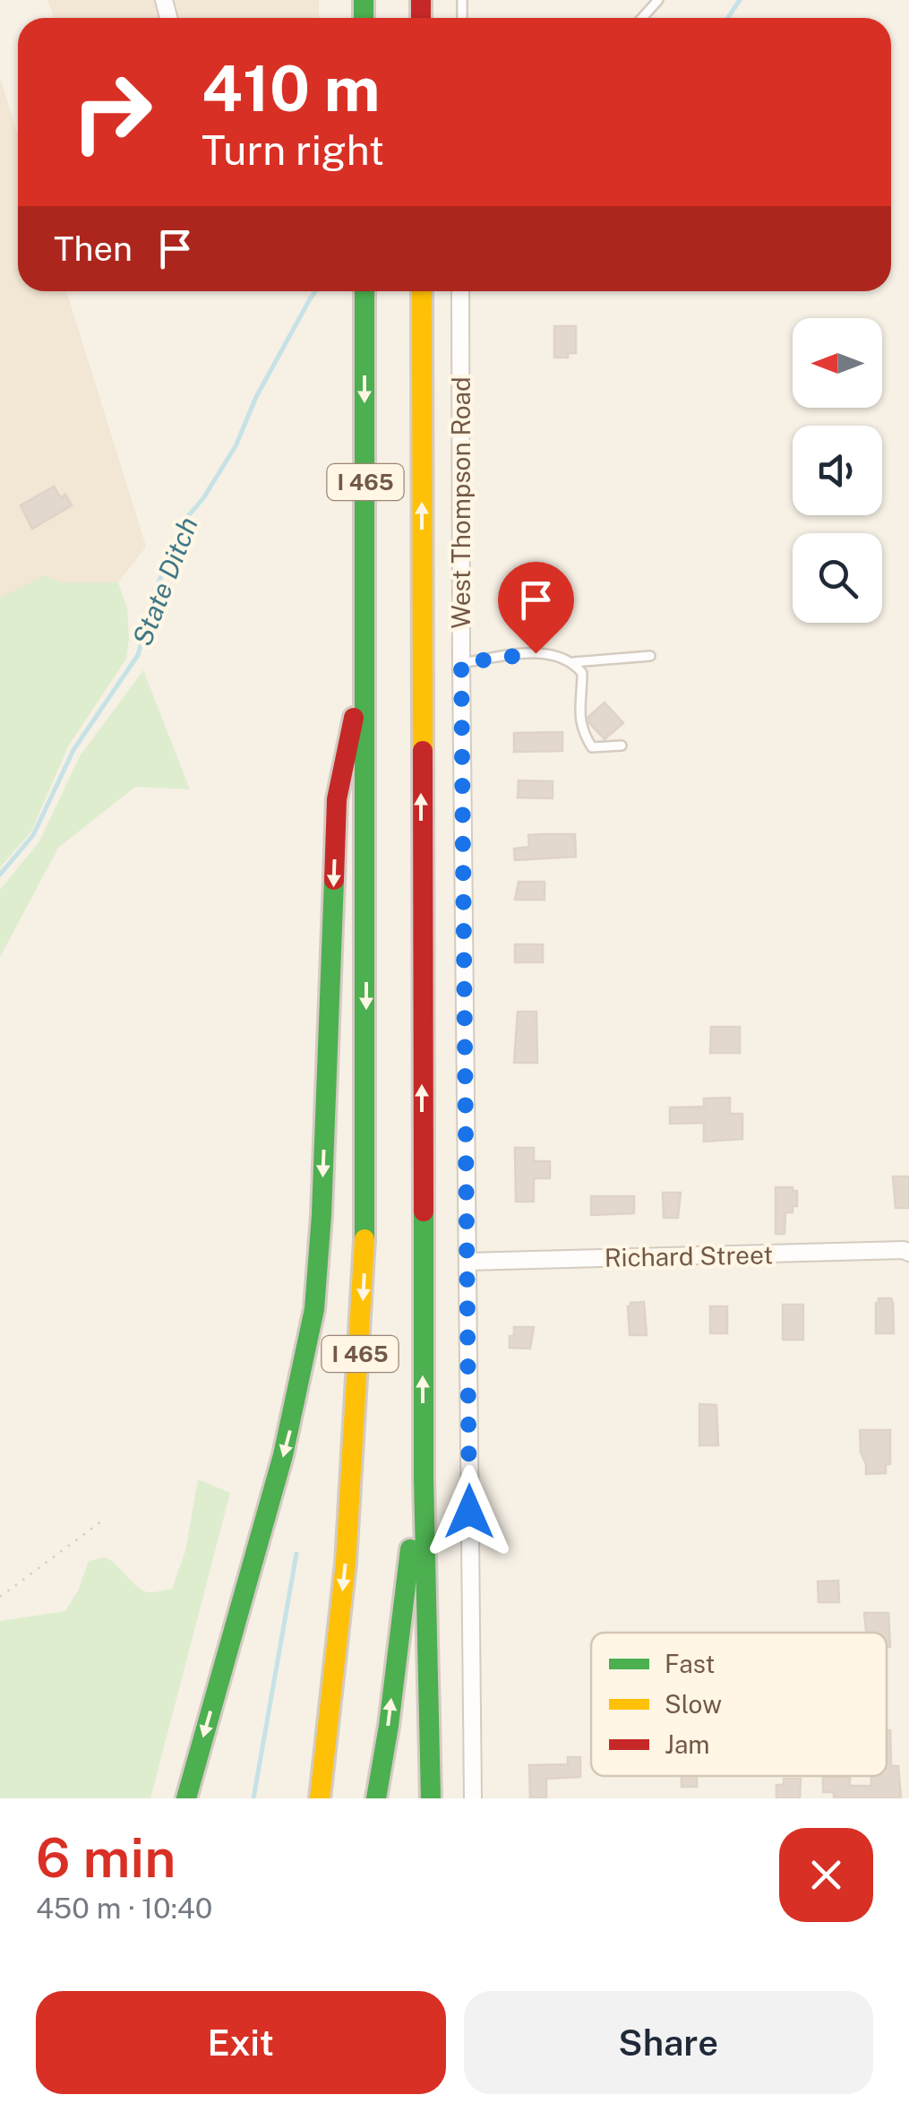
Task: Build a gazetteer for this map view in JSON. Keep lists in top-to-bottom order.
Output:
{
  "streets": {
    "highway": ["I 465"],
    "street": ["West Thompson Road", "Richard Street"]
  },
  "crossings": [
    ["West Thompson Road", "Richard Street"]
  ],
  "water": ["State Ditch"],
  "legend": ["Fast", "Slow", "Jam"],
  "north": "left",
  "page": {
    "turn": ["410 m", "Turn right"],
    "then": "Then",
    "heading": ["6 min", "450 m · 10:40"],
    "buttons": ["Exit", "Share"]
  }
}
